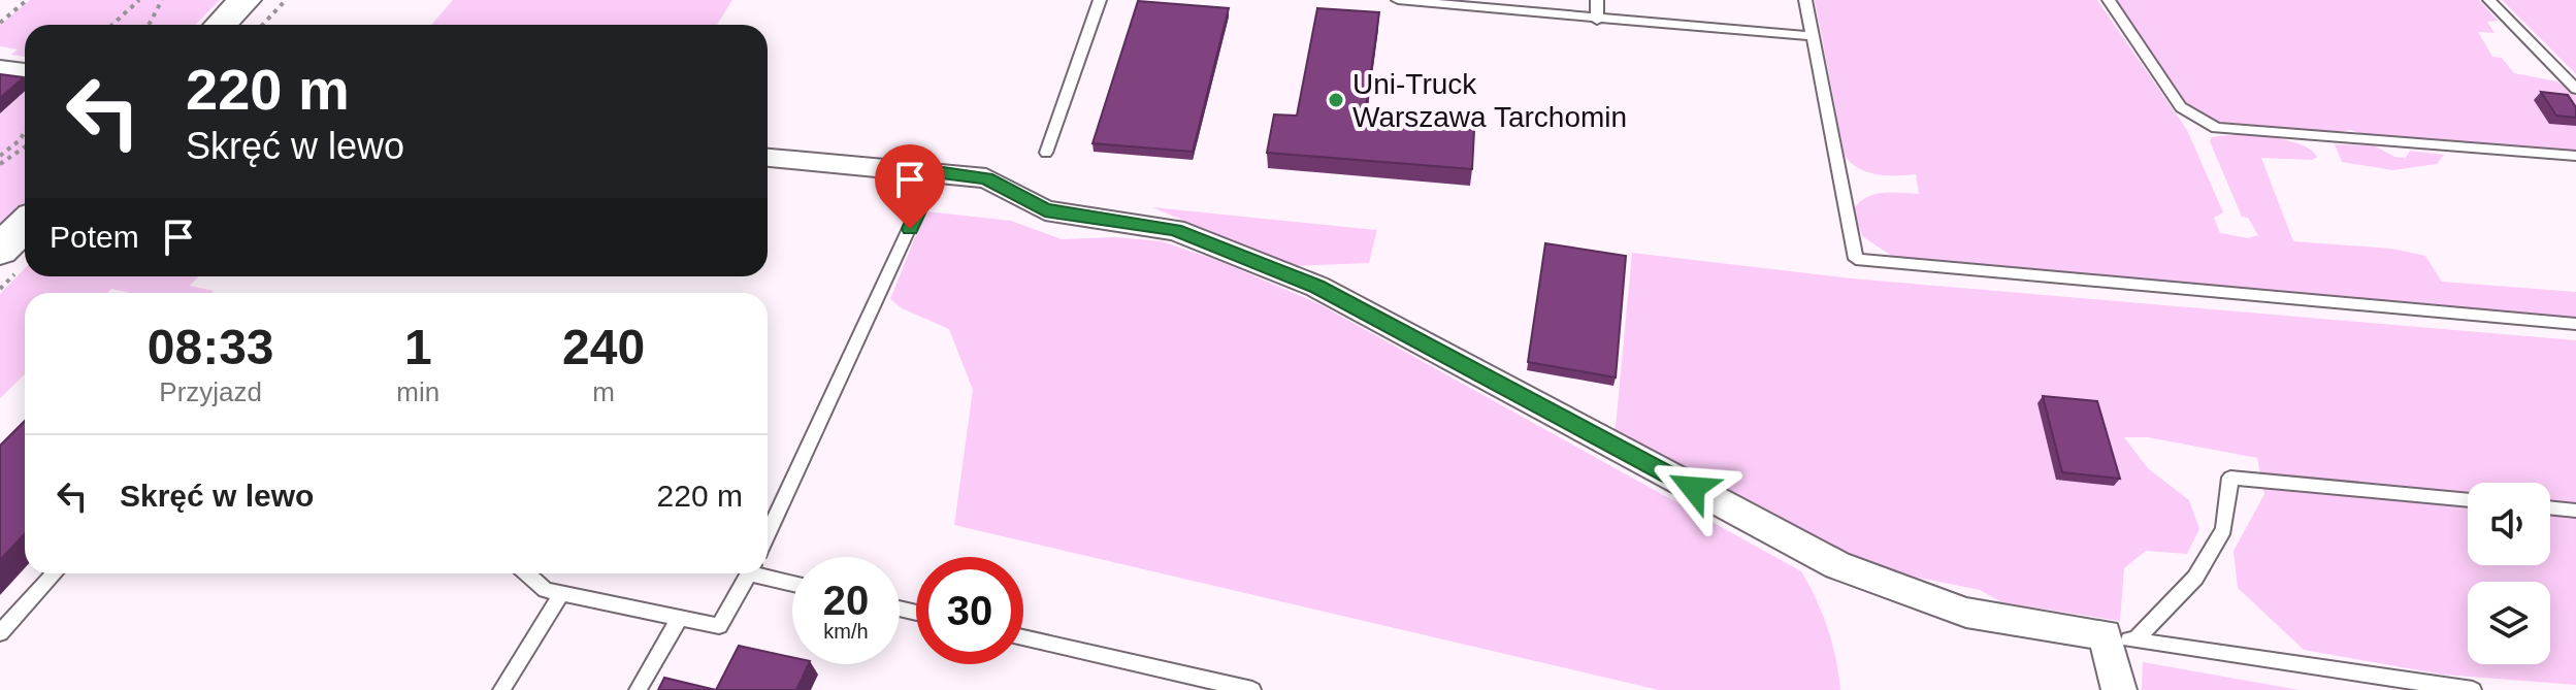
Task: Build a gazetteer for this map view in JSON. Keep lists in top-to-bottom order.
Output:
{
  "places": ["Uni-Truck Warszawa Tarchomin"],
  "page": {
    "turn": ["220 m", "Skręć w lewo"],
    "then": "Potem",
    "eta": [
      "08:33",
      "Przyjazd",
      "1",
      "min",
      "240",
      "m"
    ],
    "list": [
      {
        "name": "Skręć w lewo",
        "value": "220 m"
      }
    ],
    "speed": "20 km/h",
    "limit": "30"
  }
}
